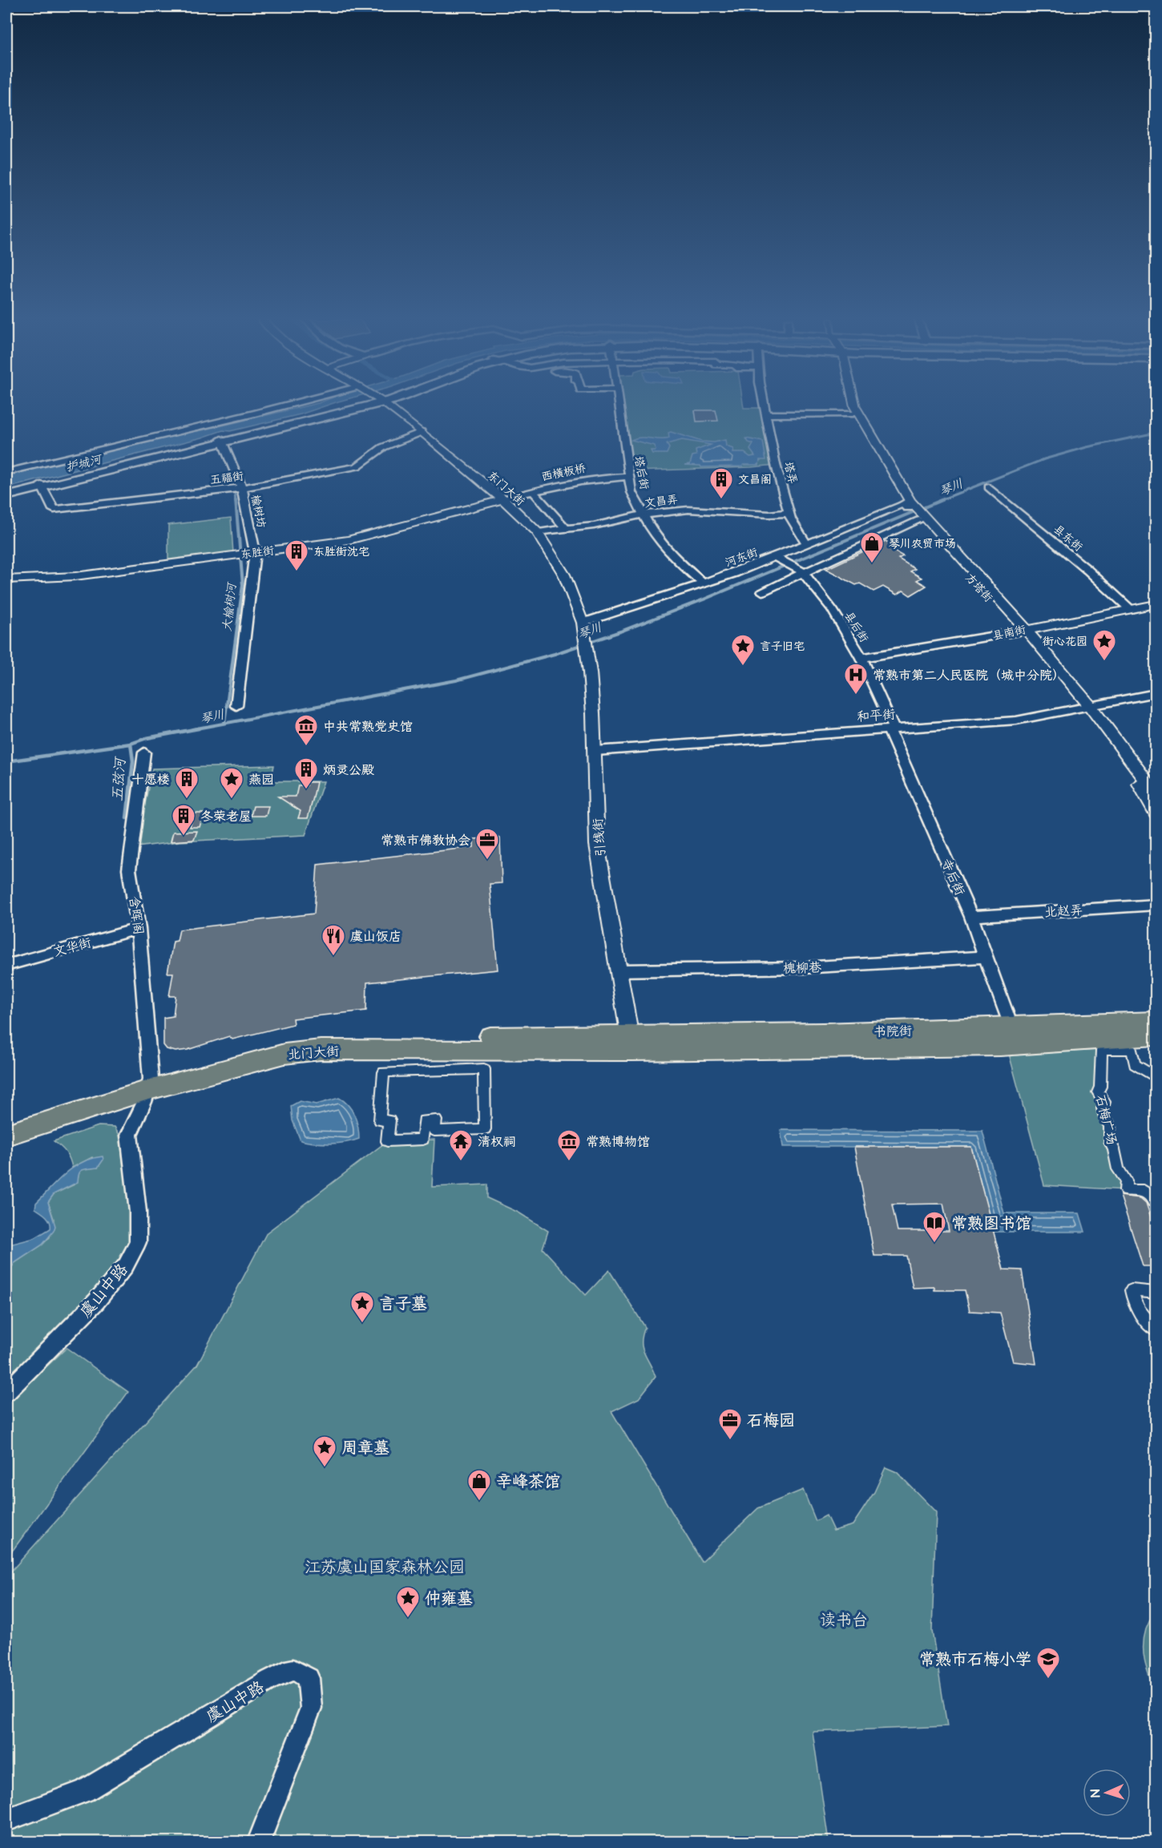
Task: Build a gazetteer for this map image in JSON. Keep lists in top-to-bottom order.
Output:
{
  "streets": {
    "main road": ["书院街", "北门大街"],
    "street": [
      "西横板桥",
      "塔后街",
      "塔弄",
      "五福街",
      "东门大街",
      "文昌弄",
      "榆树坊",
      "县东街",
      "东胜街",
      "河东街",
      "方塔街",
      "县后街",
      "县南街",
      "和平街",
      "引线街",
      "寺后街",
      "北赵弄",
      "含晖阁",
      "文华街",
      "槐柳巷",
      "石梅广场",
      "虞山中路"
    ]
  },
  "crossings": [
    ["西横板桥", "塔后街"],
    ["西横板桥", "东门大街"],
    ["西横板桥", "东胜街"],
    ["塔后街", "文昌弄"],
    ["塔后街", "河东街"],
    ["塔弄", "文昌弄"],
    ["塔弄", "河东街"],
    ["五福街", "东门大街"],
    ["五福街", "榆树坊"],
    ["东门大街", "文昌弄"],
    ["东门大街", "东胜街"],
    ["东门大街", "河东街"],
    ["东门大街", "引线街"],
    ["榆树坊", "东胜街"],
    ["县东街", "县南街"],
    ["河东街", "方塔街"],
    ["河东街", "县后街"],
    ["河东街", "引线街"],
    ["方塔街", "县南街"],
    ["方塔街", "和平街"],
    ["县后街", "县南街"],
    ["县后街", "和平街"],
    ["县后街", "寺后街"],
    ["和平街", "引线街"],
    ["和平街", "寺后街"],
    ["引线街", "槐柳巷"],
    ["引线街", "书院街"],
    ["引线街", "北门大街"],
    ["寺后街", "北赵弄"],
    ["寺后街", "槐柳巷"],
    ["寺后街", "书院街"],
    ["含晖阁", "文华街"],
    ["含晖阁", "北门大街"],
    ["含晖阁", "虞山中路"],
    ["书院街", "北门大街"],
    ["北门大街", "虞山中路"]
  ],
  "water": [
    "护城河",
    "琴川",
    "大榆树河",
    "五弦河"
  ],
  "parks": ["江苏虞山国家森林公园", "读书台"],
  "places": {
    "building": [
      "文昌阁",
      "东胜街沈宅",
      "炳灵公殿",
      "十愿楼",
      "冬荣老屋"
    ],
    "shop": ["琴川农贸市场", "辛峰茶馆"],
    "place": [
      "街心花园",
      "言子旧宅",
      "燕园",
      "言子墓",
      "周章墓",
      "仲雍墓"
    ],
    "hospital": ["常熟市第二人民医院（城中分院）"],
    "museum": ["中共常熟党史馆", "常熟博物馆"],
    "office": ["常熟市佛教协会", "石梅园"],
    "restaurant": ["虞山饭店"],
    "temple": ["清权祠"],
    "library": ["常熟图书馆"],
    "school or university": ["常熟市石梅小学"]
  },
  "north": "left"
}
